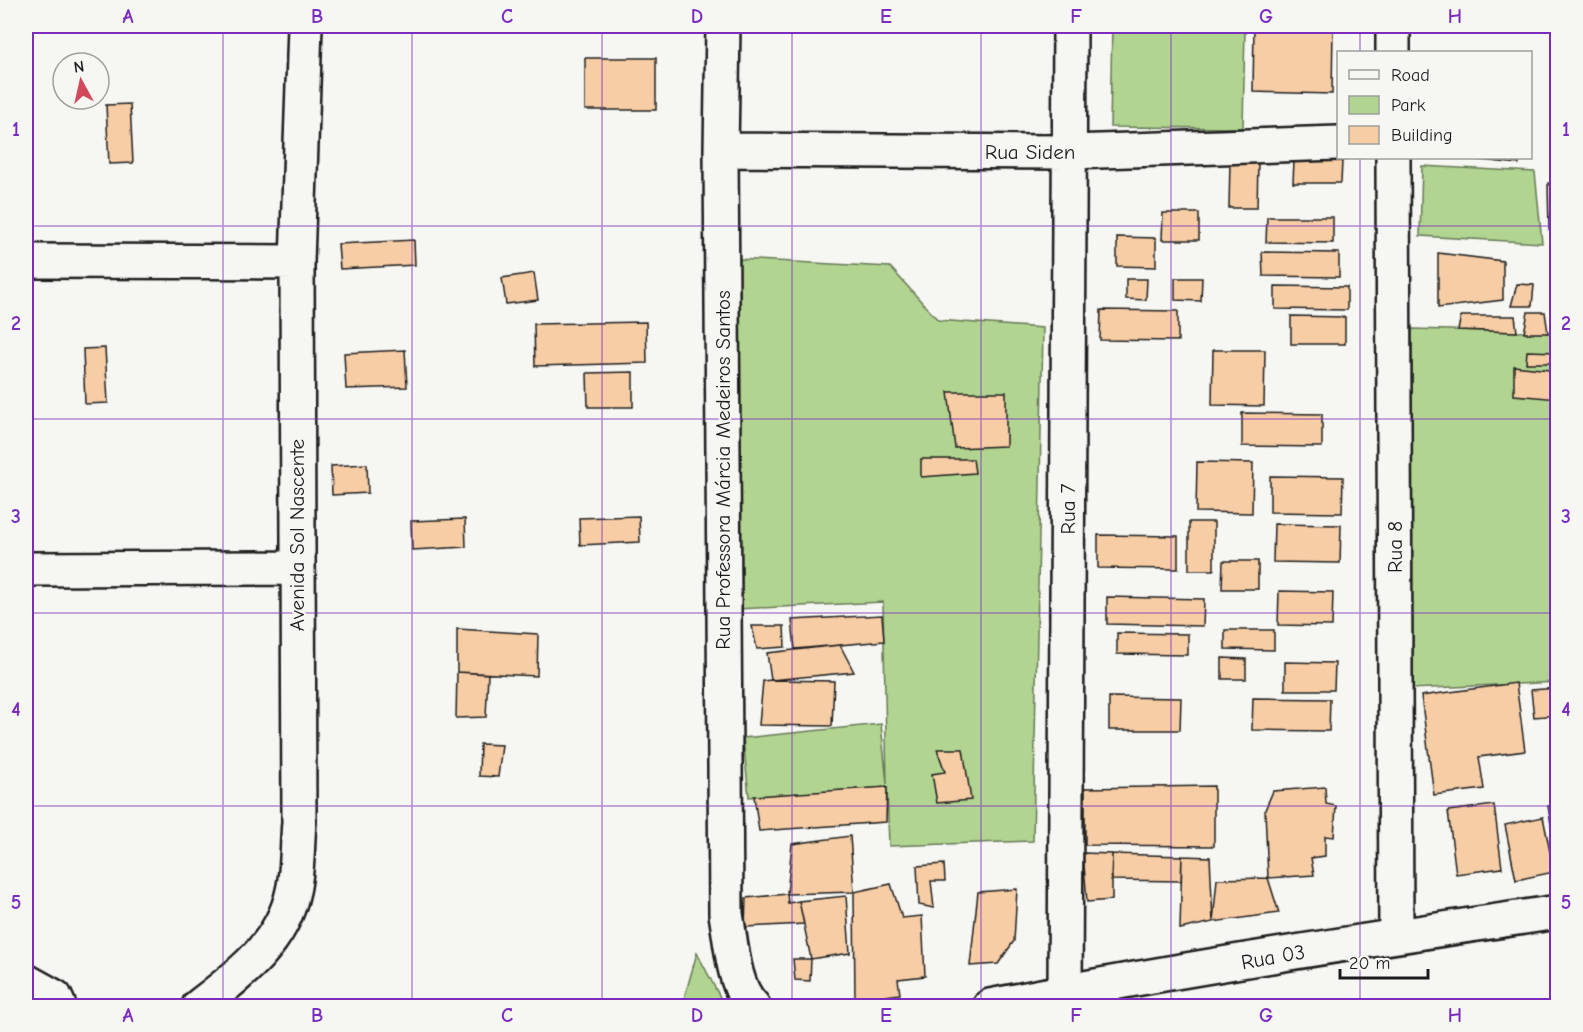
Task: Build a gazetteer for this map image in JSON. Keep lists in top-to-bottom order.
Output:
{
  "streets": {
    "street": [
      "Rua Siden",
      "Rua Professora Márcia Medeiros Santos",
      "Rua 7",
      "Avenida Sol Nascente",
      "Rua 8",
      "Rua 03"
    ]
  },
  "crossings": [
    ["Rua Siden", "Rua Professora Márcia Medeiros Santos"],
    ["Rua Siden", "Rua 7"],
    ["Rua 7", "Rua 03"],
    ["Rua 8", "Rua 03"]
  ],
  "legend": ["Road", "Park", "Building"],
  "scale_bar": "20 m",
  "north": "top",
  "grid": {
    "columns": [
      "A",
      "B",
      "C",
      "D",
      "E",
      "F",
      "G",
      "H"
    ],
    "rows": [
      "1",
      "2",
      "3",
      "4",
      "5"
    ]
  }
}
